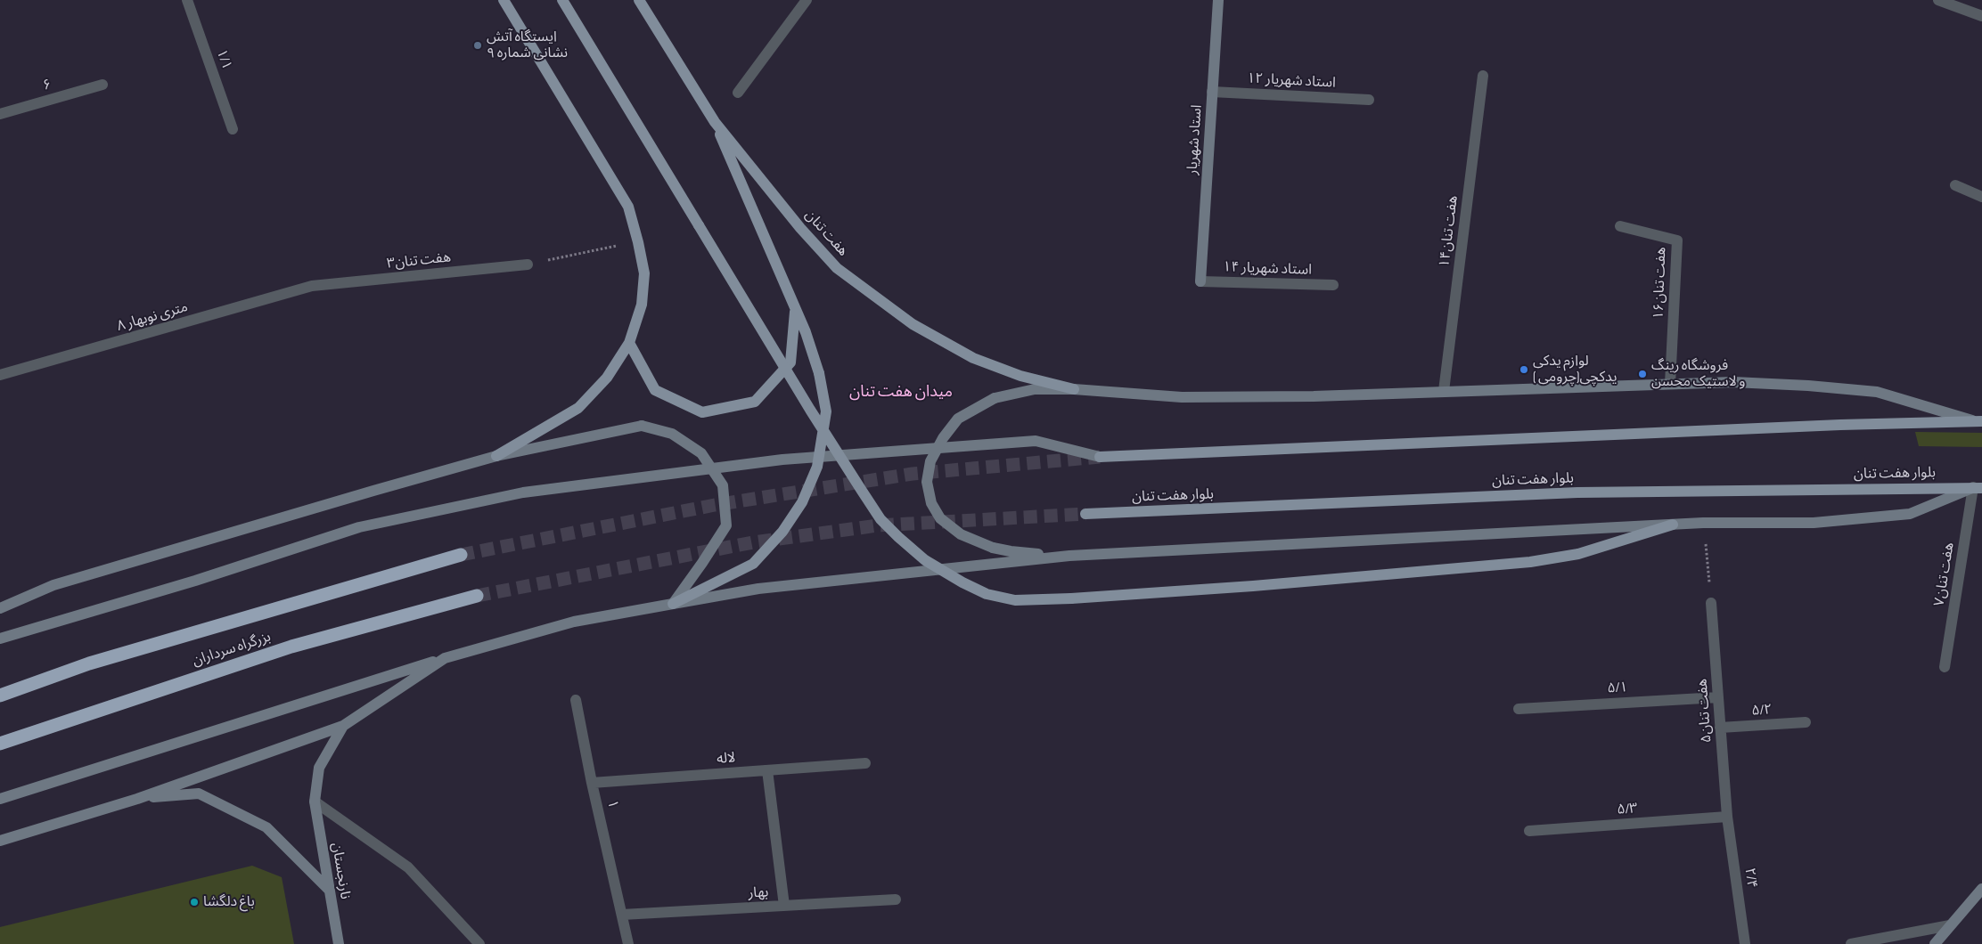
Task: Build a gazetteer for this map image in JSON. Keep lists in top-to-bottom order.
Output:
{
  "streets": {
    "highway": ["بزرگراه سرداران"],
    "main road": [
      "استاد شهریار",
      "هفت تنان",
      "بلوار هفت تنان",
      "نارنجستان"
    ],
    "street": [
      "۱/۱",
      "استاد شهریار ۱۲",
      "۶",
      "هفت تنان۱۴",
      "هفت تنان۳",
      "استاد شهریار ۱۴",
      "هفت تنان۱۶",
      "۸ متری نوبهار",
      "هفت تنان۷",
      "۵/۱",
      "هفت تنان۵",
      "۵/۲",
      "لاله ‍",
      "۱",
      "۵/۳",
      "۲/۴",
      "بهار"
    ]
  },
  "crossings": [
    ["استاد شهریار ۱۲", "استاد شهریار"],
    ["استاد شهریار", "استاد شهریار ۱۴"],
    ["هفت تنان۳", "۸ متری نوبهار"],
    ["بلوار هفت تنان", "هفت تنان۷"],
    ["۵/۱", "هفت تنان۵"],
    ["هفت تنان۵", "۵/۲"],
    ["هفت تنان۵", "۵/۳"],
    ["هفت تنان۵", "۲/۴"],
    ["لاله ‍", "۱"],
    ["۱", "بهار"],
    ["۵/۳", "۲/۴"]
  ],
  "districts": ["میدان هفت تنان"],
  "places": [
    "ایستگاه آتش نشانی شماره ۹",
    "لوازم یدکی یدکچی(چرومی )",
    "فروشگاه رینگ و لاستیک محسن",
    "باغ دلگشا"
  ]
}
